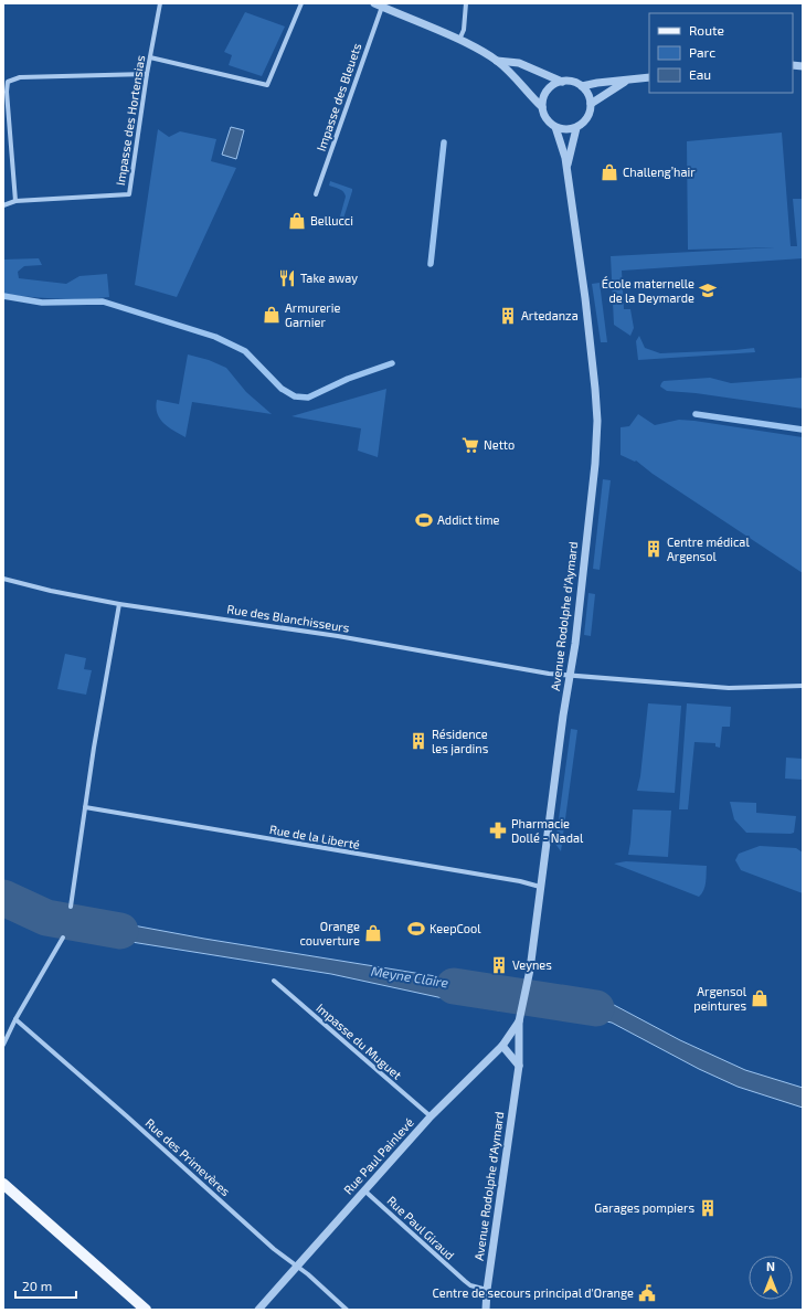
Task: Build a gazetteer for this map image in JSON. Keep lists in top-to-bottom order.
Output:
{
  "streets": {
    "street": [
      "Impasse des Bleuets",
      "Impasse des Hortensias",
      "Avenue Rodolphe d'Aymard",
      "Rue des Blanchisseurs",
      "Rue de la Liberté",
      "Impasse du Muguet",
      "Rue Paul Painlevé",
      "Rue des Primevères",
      "Rue Paul Giraud"
    ]
  },
  "crossings": [
    ["Impasse des Bleuets", "Avenue Rodolphe d'Aymard"],
    ["Avenue Rodolphe d'Aymard", "Rue des Blanchisseurs"],
    ["Avenue Rodolphe d'Aymard", "Rue de la Liberté"],
    ["Avenue Rodolphe d'Aymard", "Rue Paul Painlevé"],
    ["Avenue Rodolphe d'Aymard", "Rue Paul Giraud"],
    ["Impasse du Muguet", "Rue Paul Painlevé"],
    ["Rue Paul Painlevé", "Rue des Primevères"],
    ["Rue Paul Painlevé", "Rue Paul Giraud"]
  ],
  "water": ["Meyne Claire"],
  "places": {
    "shop": [
      "Challeng’hair",
      "Bellucci",
      "Armurerie Garnier",
      "Orange couverture",
      "Argensol peintures"
    ],
    "restaurant": ["Take away"],
    "school or university": ["École maternelle de la Deymarde"],
    "building": [
      "Artedanza",
      "Centre médical Argensol",
      "Résidence les jardins",
      "Veynes",
      "Garages pompiers"
    ],
    "supermarket": ["Netto"],
    "sports": ["Addict time", "KeepCool"],
    "pharmacy": ["Pharmacie Dollé - Nadal"],
    "public building": ["Centre de secours principal d'Orange"]
  },
  "legend": ["Route", "Parc", "Eau"],
  "scale_bar": "20 m",
  "north": "top"
}
